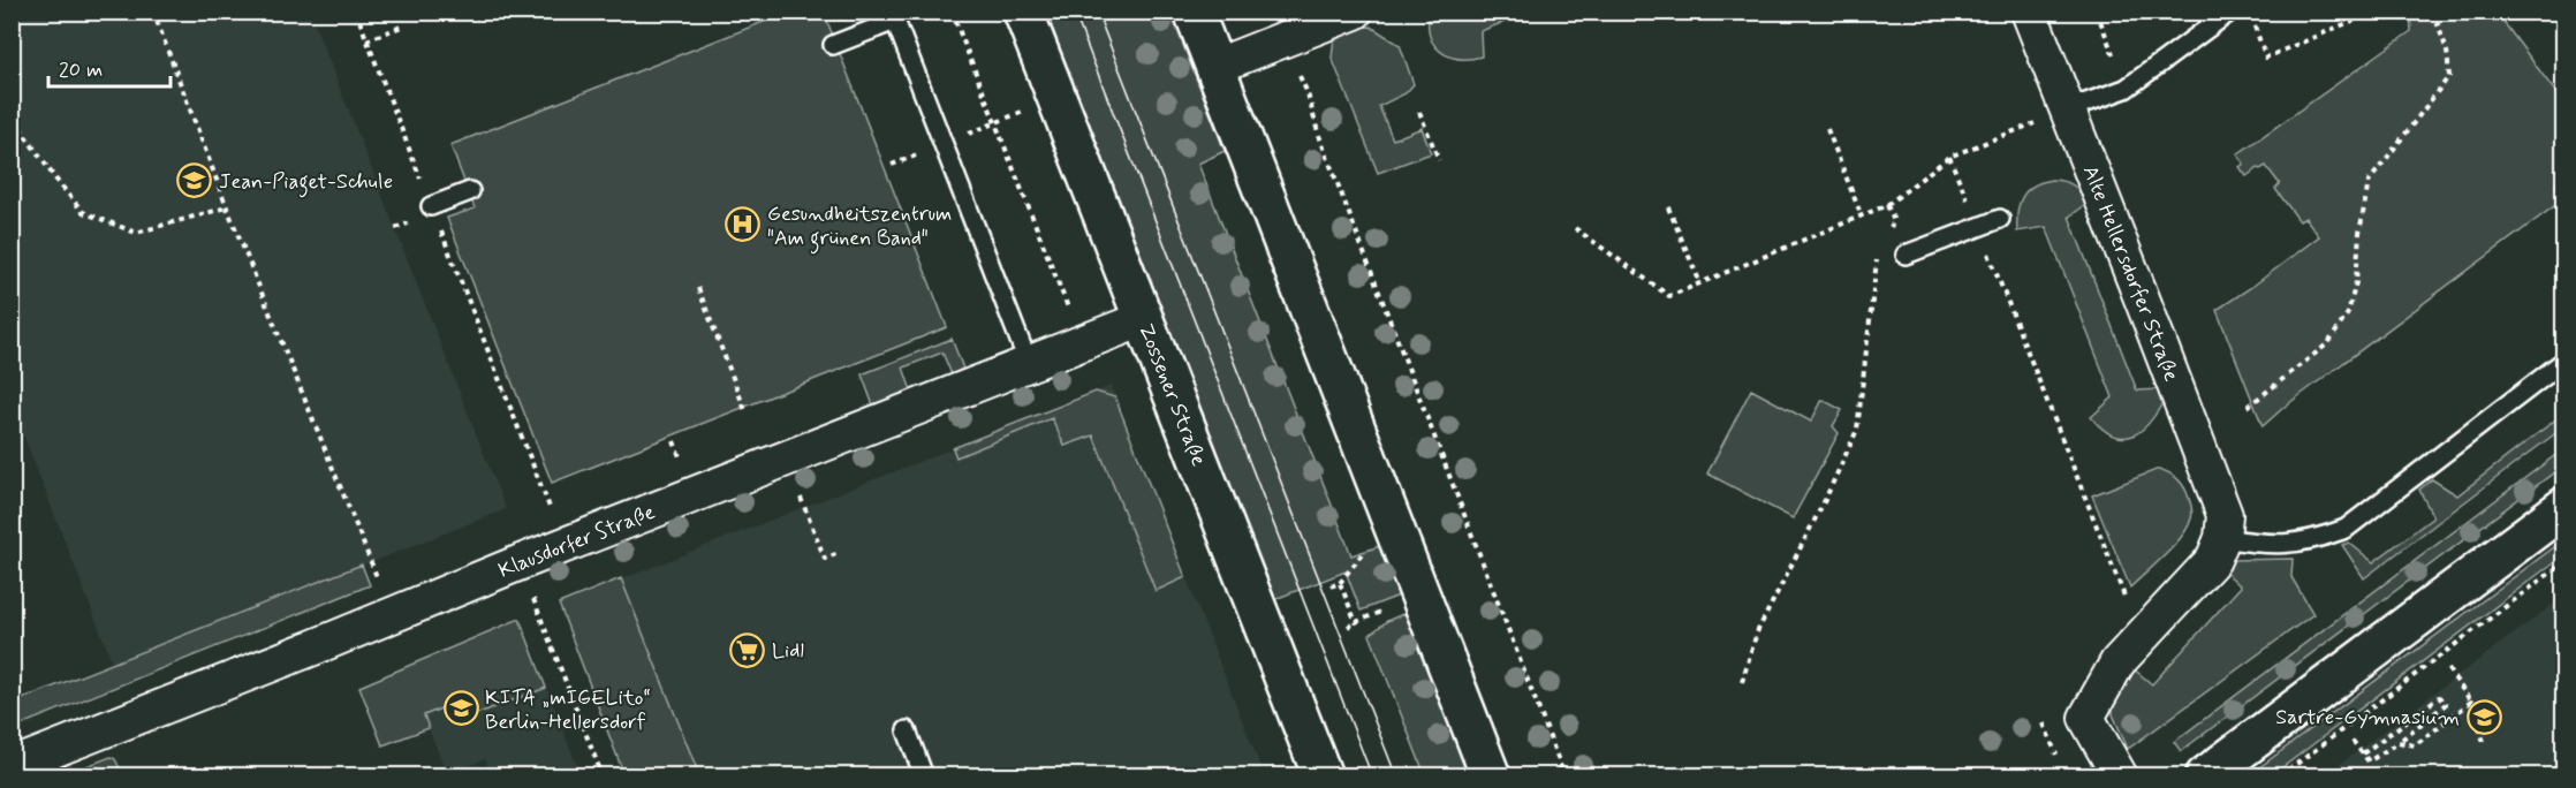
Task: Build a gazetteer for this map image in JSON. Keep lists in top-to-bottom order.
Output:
{
  "streets": {
    "street": ["Alte Hellersdorfer Straße", "Zossener Straße", "Klausdorfer Straße"]
  },
  "crossings": [
    ["Zossener Straße", "Klausdorfer Straße"]
  ],
  "places": {
    "school or university": ["Jean-Piaget-Schule", "KITA „mIGELito“ Berlin-Hellersdorf", "Sartre-Gymnasium"],
    "hospital": ["Gesundheitszentrum \"Am grünen Band\""],
    "supermarket": ["Lidl"]
  },
  "scale_bar": "20 m"
}
